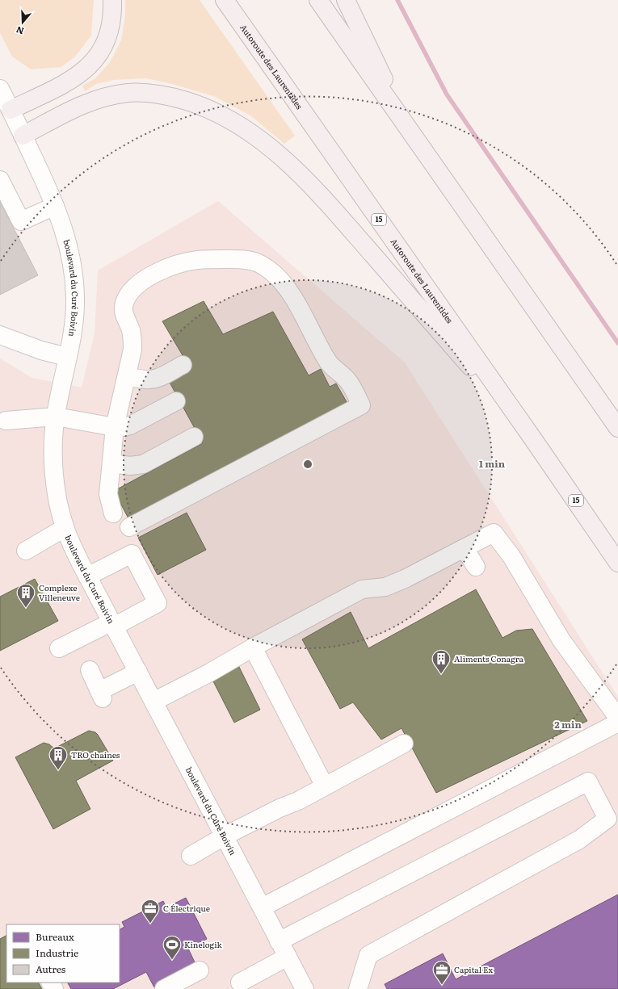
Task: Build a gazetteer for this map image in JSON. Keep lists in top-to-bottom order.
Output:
{
  "streets": {
    "highway": ["Autoroute des Laurentides", "15"],
    "street": ["boulevard du Curé Boivin"]
  },
  "places": {
    "building": ["Complexe Villeneuve", "Aliments Conagra", "TRO chaines"],
    "office": ["C Électrique", "Capital Ex"],
    "sports": ["Kinelogik"]
  },
  "legend": ["Bureaux", "Industrie", "Autres"],
  "north": "bottom",
  "rings": ["1 min", "2 min"]
}
